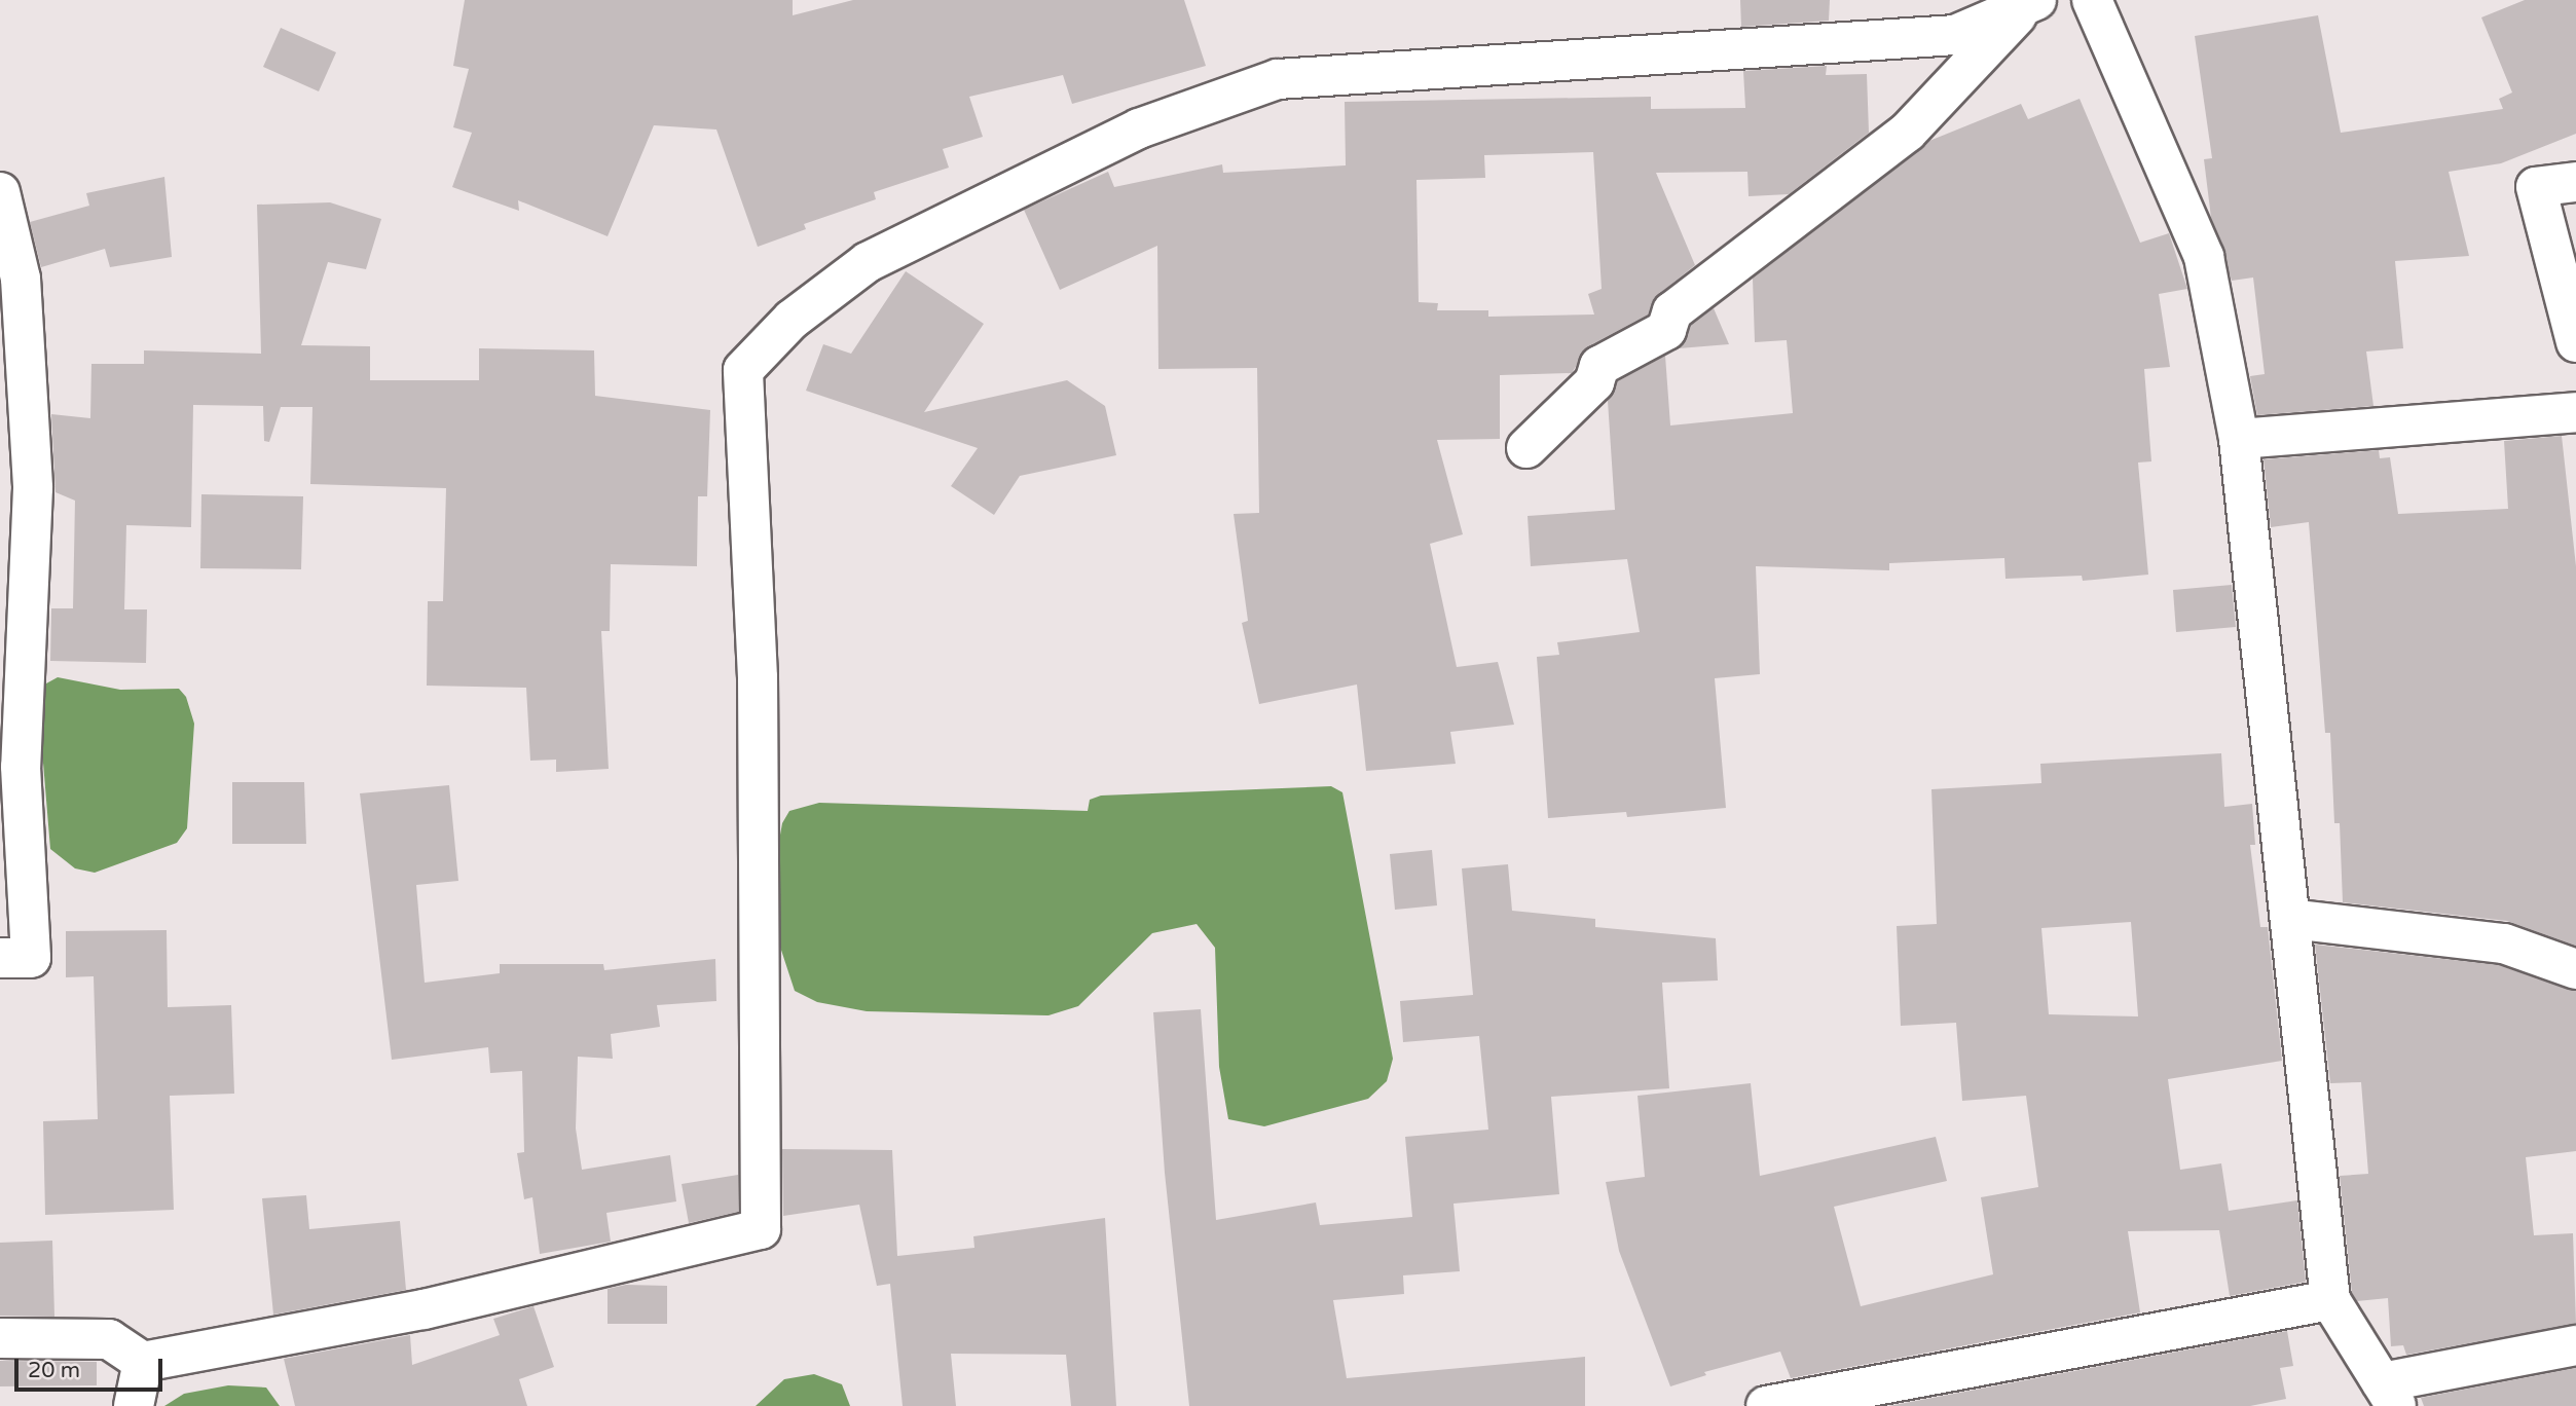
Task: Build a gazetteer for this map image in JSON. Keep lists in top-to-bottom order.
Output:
{
  "scale_bar": "20 m"
}
